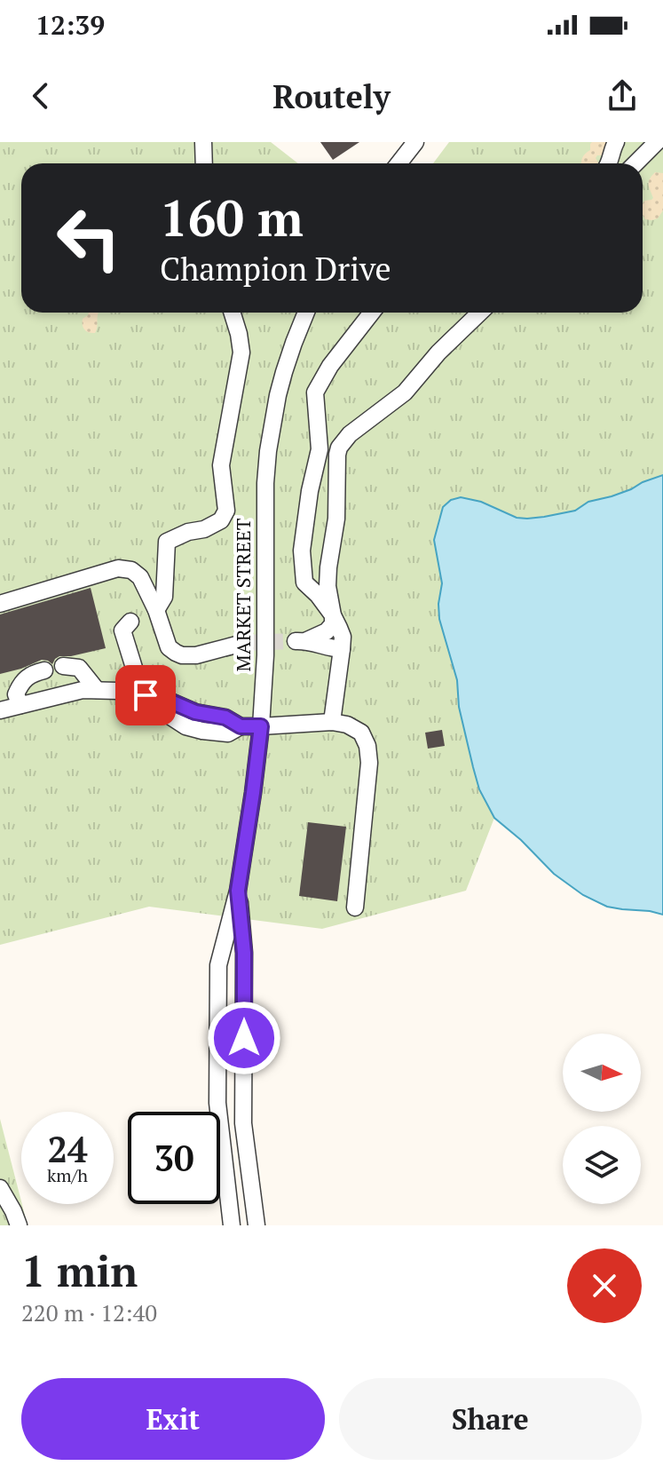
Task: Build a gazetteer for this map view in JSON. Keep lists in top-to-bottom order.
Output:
{
  "streets": {
    "street": ["MARKET STREET"]
  },
  "north": "right",
  "page": {
    "status": "12:39",
    "header": "Routely",
    "turn": ["160 m", "Champion Drive"],
    "speed": "24 km/h",
    "limit": "30",
    "heading": ["1 min", "220 m · 12:40"],
    "buttons": ["Exit", "Share"]
  }
}
